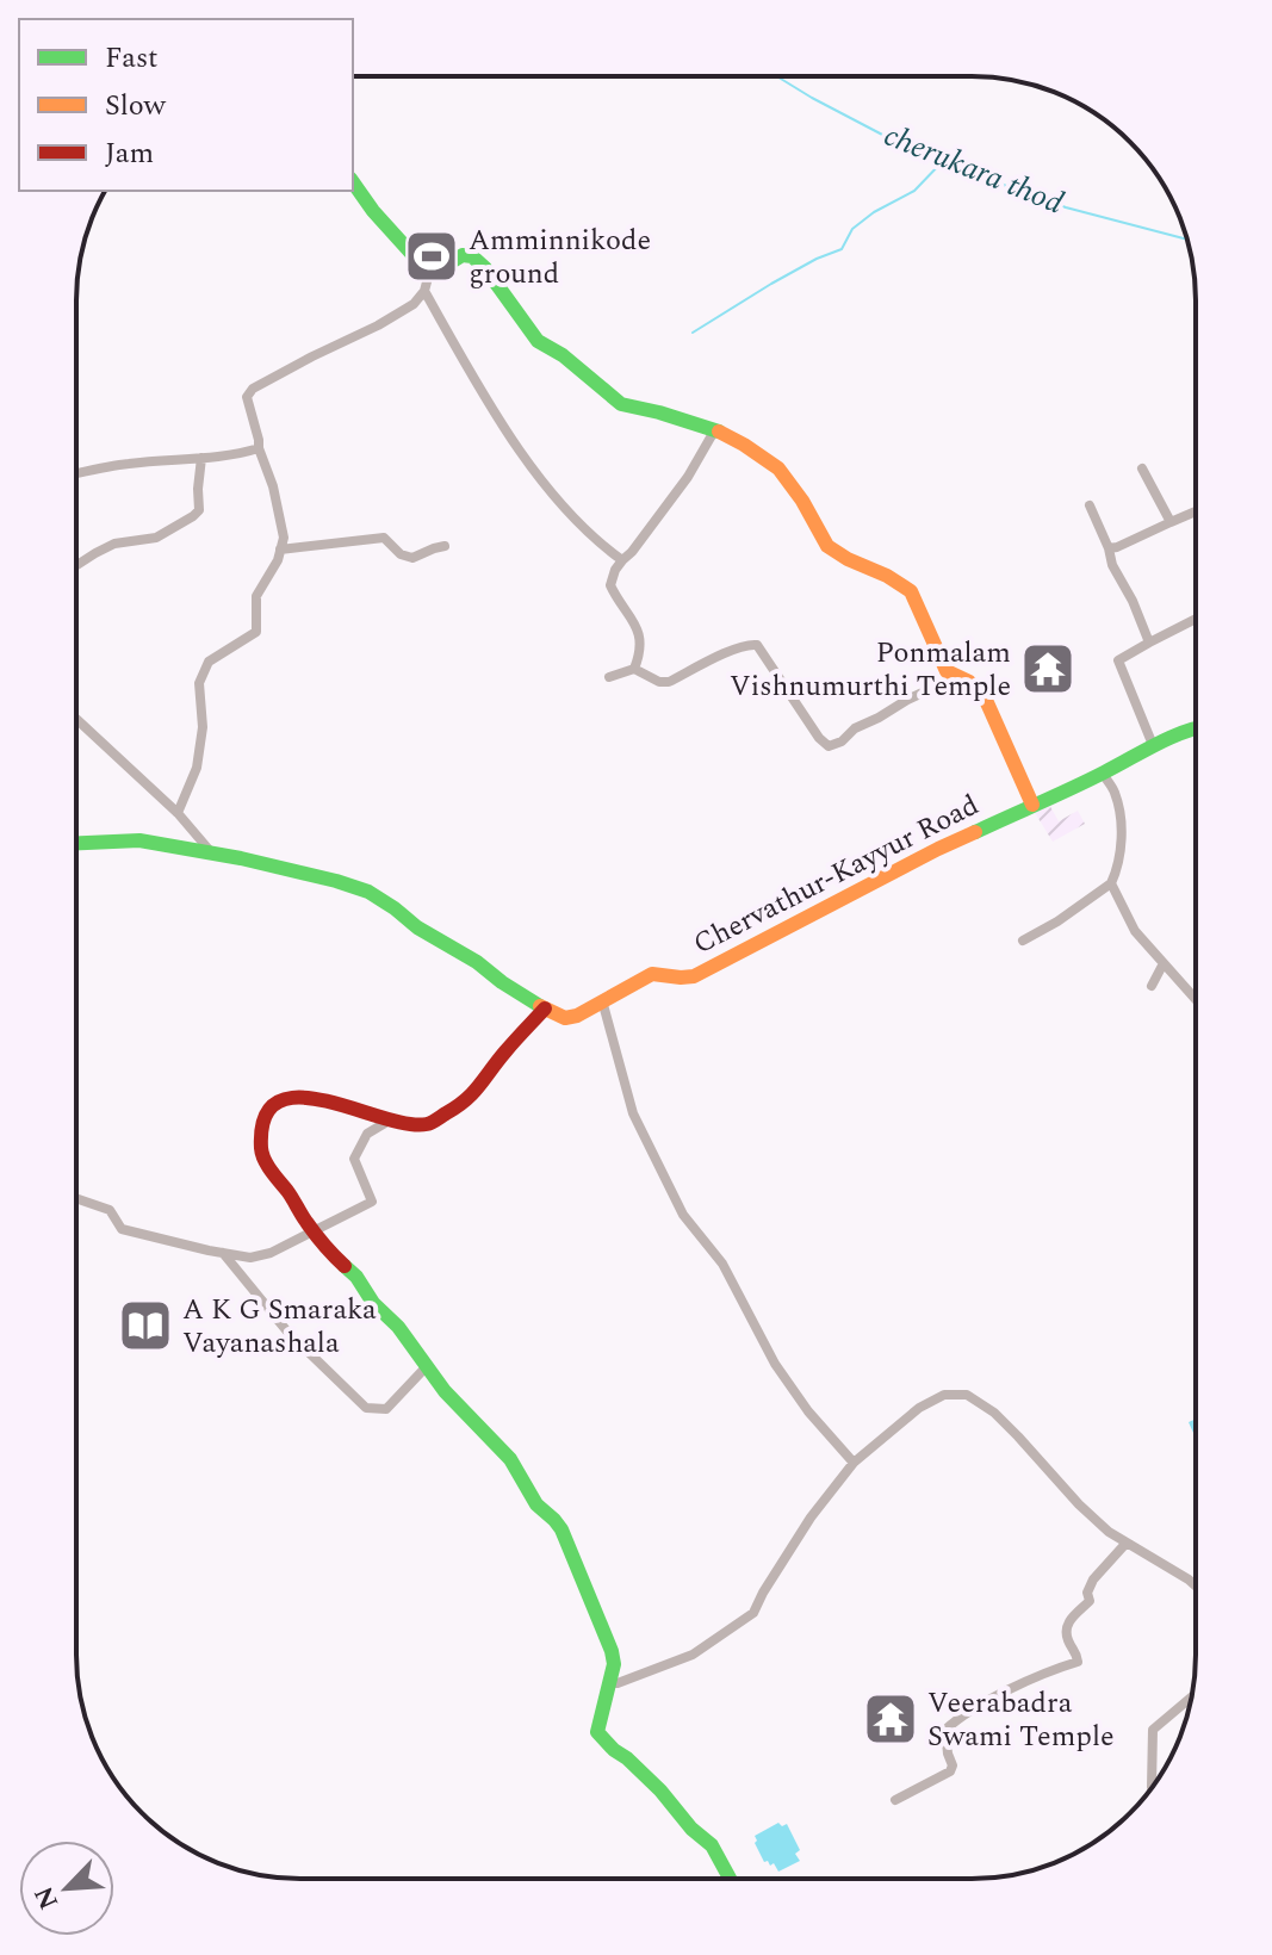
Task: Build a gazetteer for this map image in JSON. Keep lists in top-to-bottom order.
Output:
{
  "streets": {
    "street": ["Chervathur-Kayyur Road"]
  },
  "water": ["cherukara thod"],
  "places": {
    "sports": ["Amminnikode ground"],
    "temple": ["Ponmalam Vishnumurthi Temple", "Veerabadra Swami Temple"],
    "library": ["A K G Smaraka Vayanashala"]
  },
  "legend": ["Fast", "Slow", "Jam"],
  "north": "bottom left"
}
